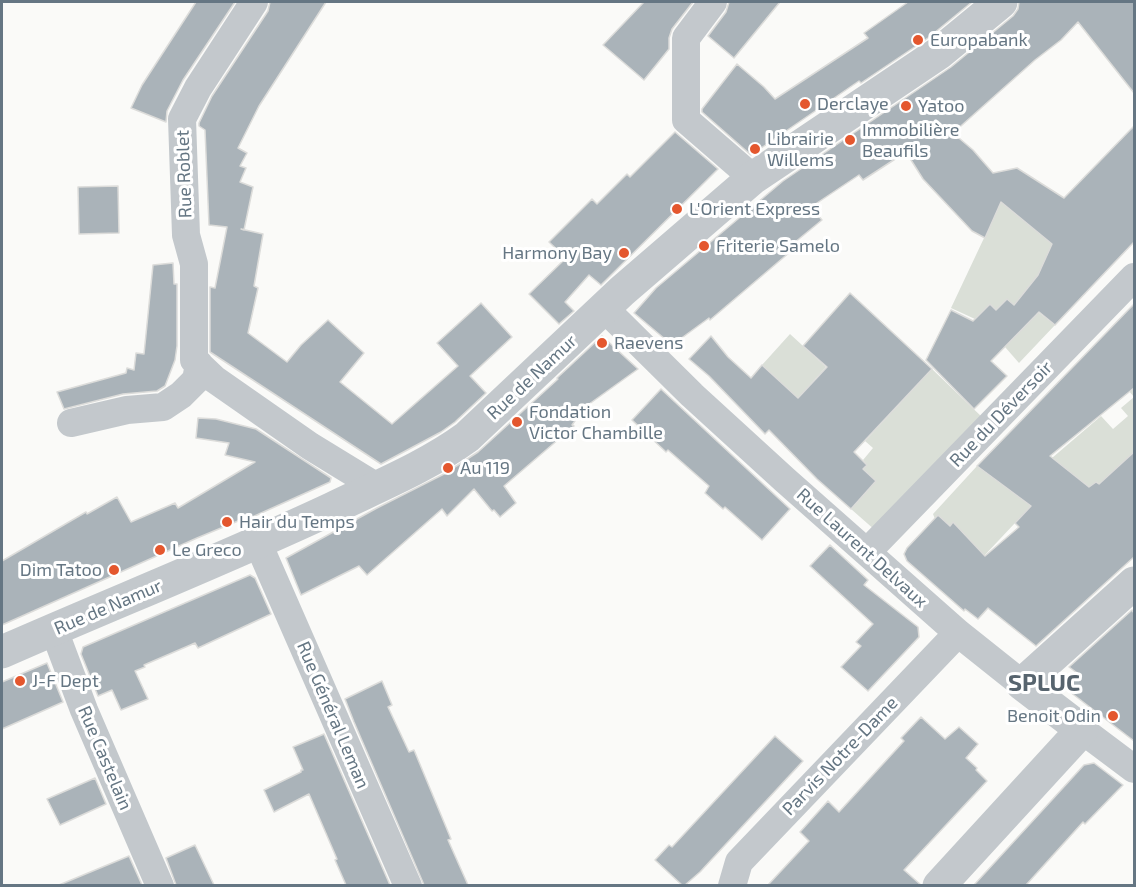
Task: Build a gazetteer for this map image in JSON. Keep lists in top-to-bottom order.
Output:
{
  "streets": {
    "street": [
      "Rue Roblet",
      "Rue de Namur",
      "Rue du Déversoir",
      "Rue Laurent Delvaux",
      "Rue Général Leman",
      "Parvis Notre-Dame",
      "Rue Castelain"
    ]
  },
  "crossings": [
    ["Rue de Namur", "Rue Laurent Delvaux"],
    ["Rue de Namur", "Rue Général Leman"],
    ["Rue de Namur", "Rue Castelain"],
    ["Rue du Déversoir", "Rue Laurent Delvaux"],
    ["Rue Laurent Delvaux", "Parvis Notre-Dame"]
  ],
  "districts": ["SPLUC"],
  "places": [
    "Europabank",
    "Derclaye",
    "Yatoo",
    "Immobilière Beaufils",
    "Librairie Willems",
    "L'Orient Express",
    "Friterie Samelo",
    "Harmony Bay",
    "Raevens",
    "Fondation Victor Chambille",
    "Au 119",
    "Hair du Temps",
    "Le Greco",
    "Dim Tatoo",
    "J-F Dept",
    "Benoit Odin"
  ]
}
